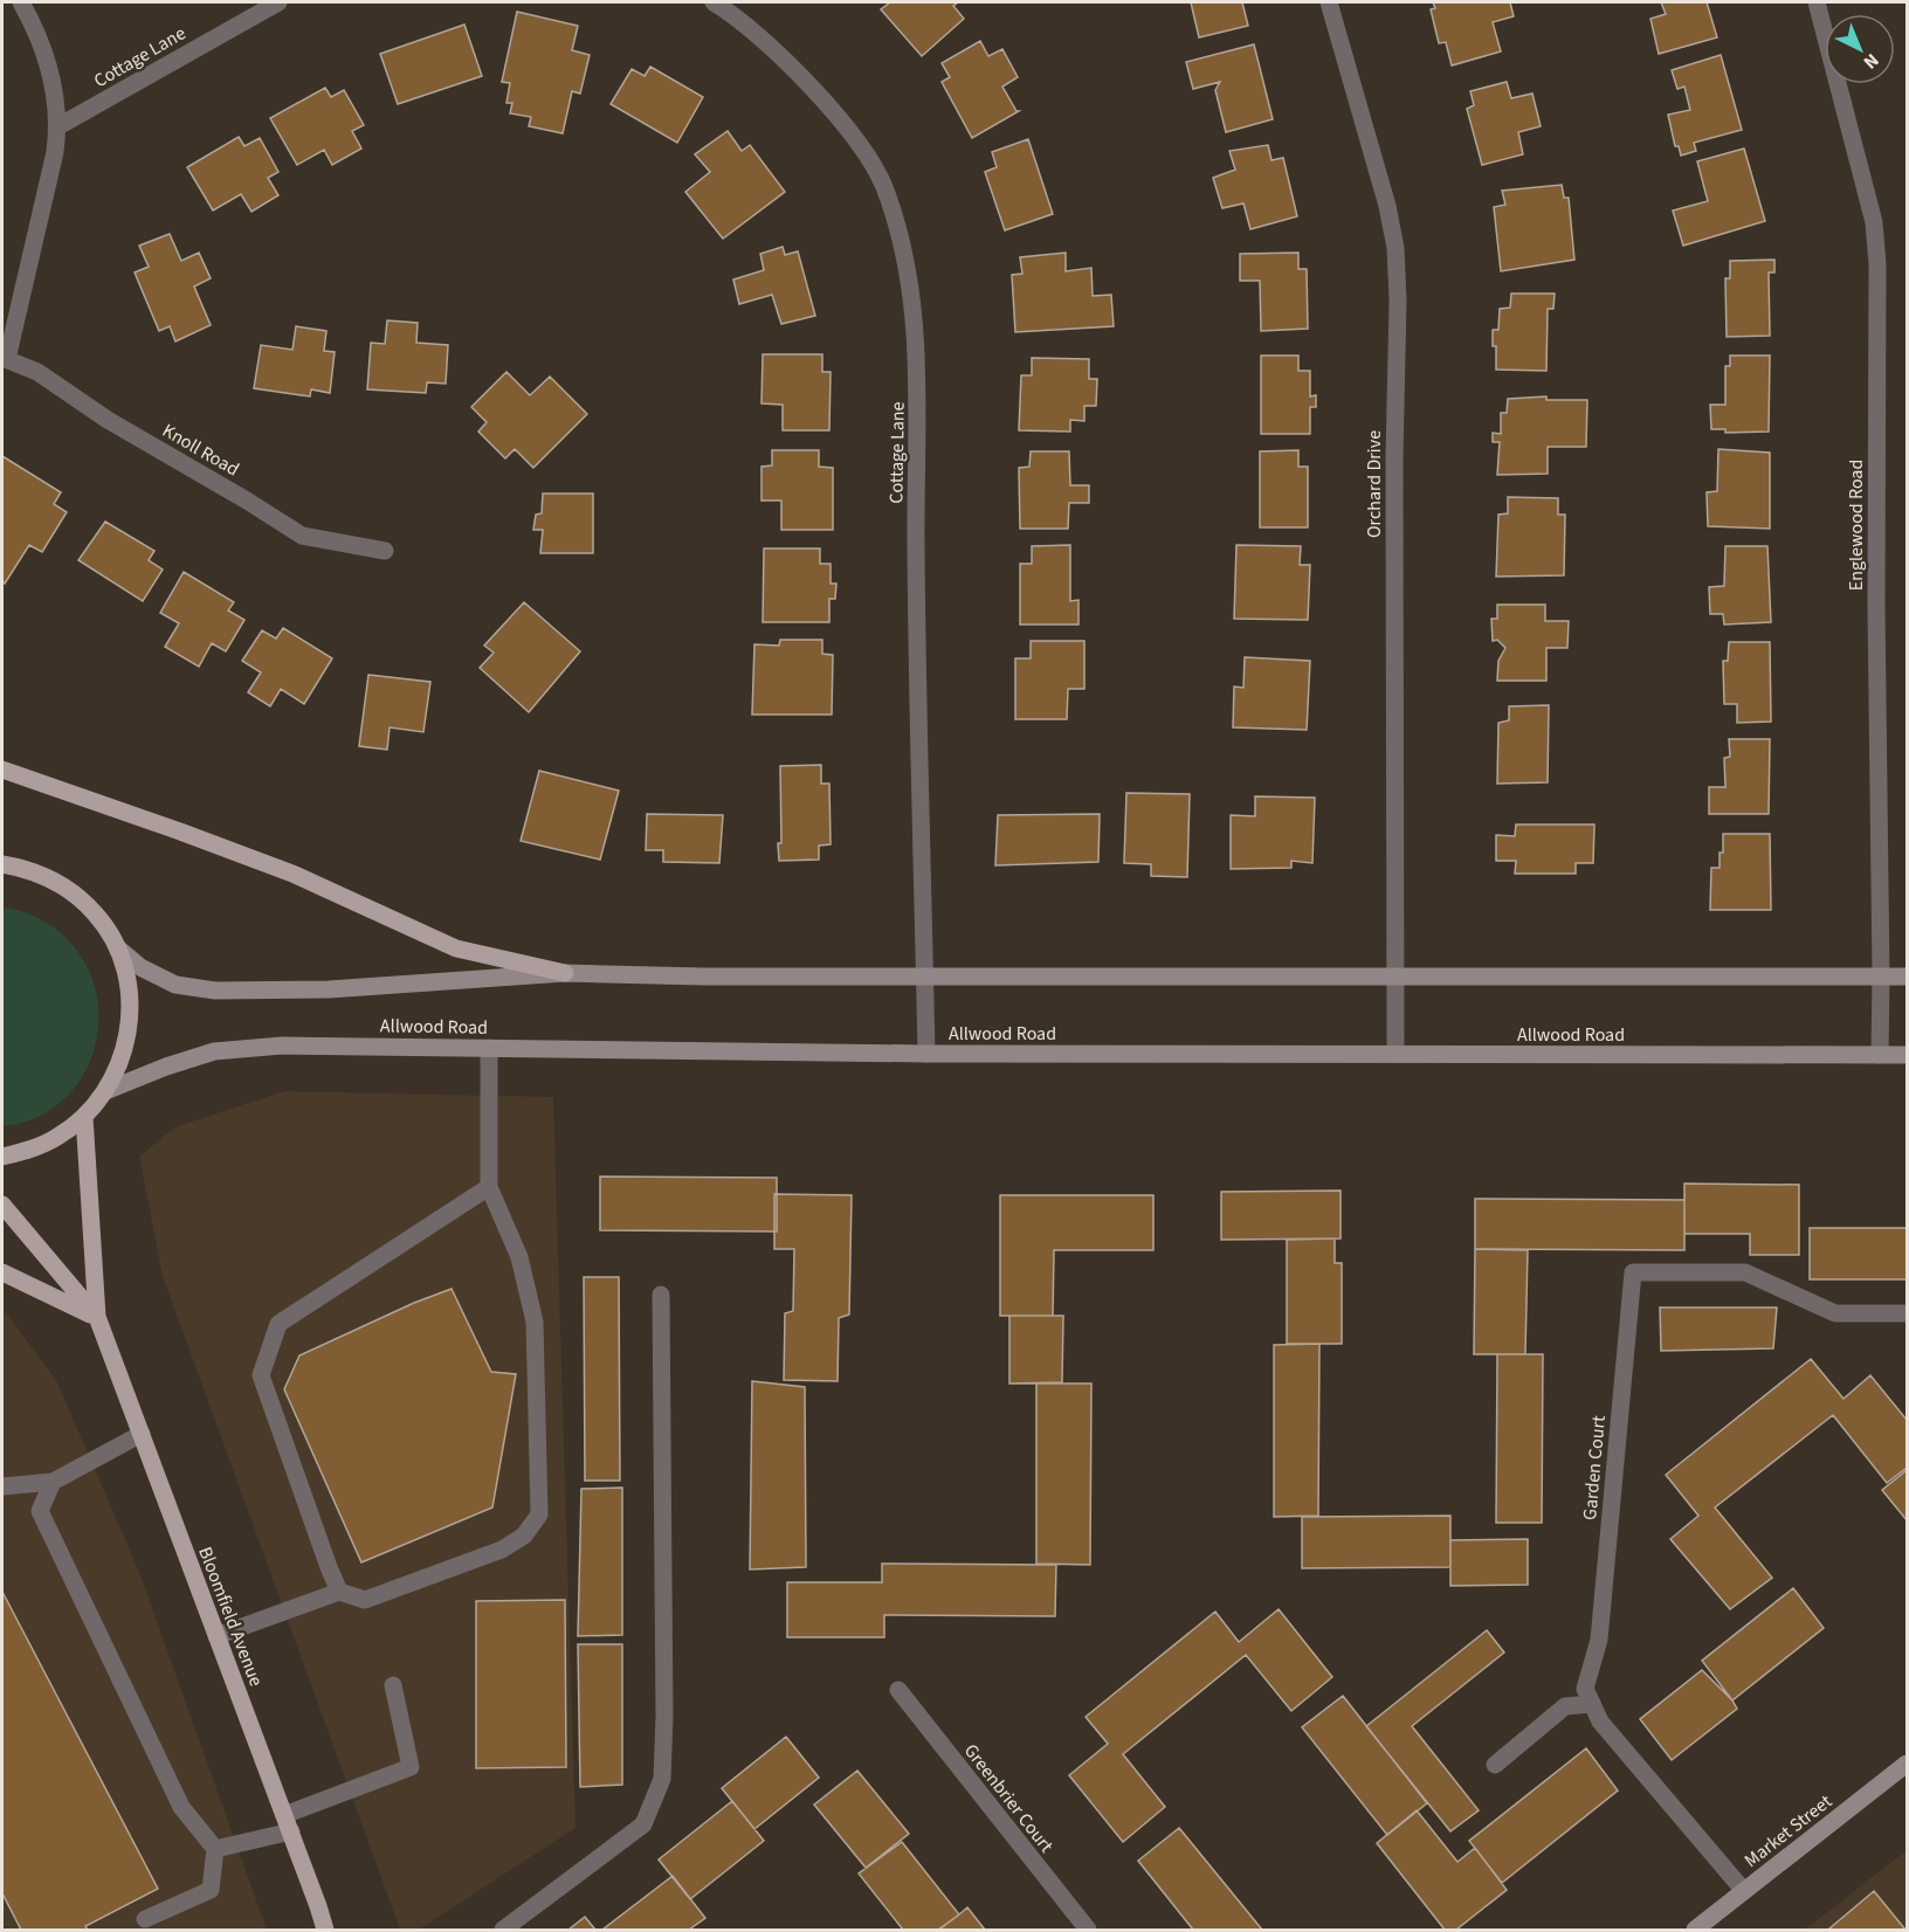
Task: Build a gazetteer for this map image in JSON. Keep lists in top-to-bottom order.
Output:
{
  "streets": {
    "main road": ["Allwood Road", "Bloomfield Avenue", "Market Street"],
    "street": [
      "Cottage Lane",
      "Knoll Road",
      "Orchard Drive",
      "Englewood Road",
      "Garden Court",
      "Greenbrier Court"
    ]
  },
  "crossings": [
    ["Cottage Lane", "Allwood Road"],
    ["Orchard Drive", "Allwood Road"],
    ["Englewood Road", "Allwood Road"],
    ["Garden Court", "Market Street"]
  ],
  "north": "bottom right"
}
